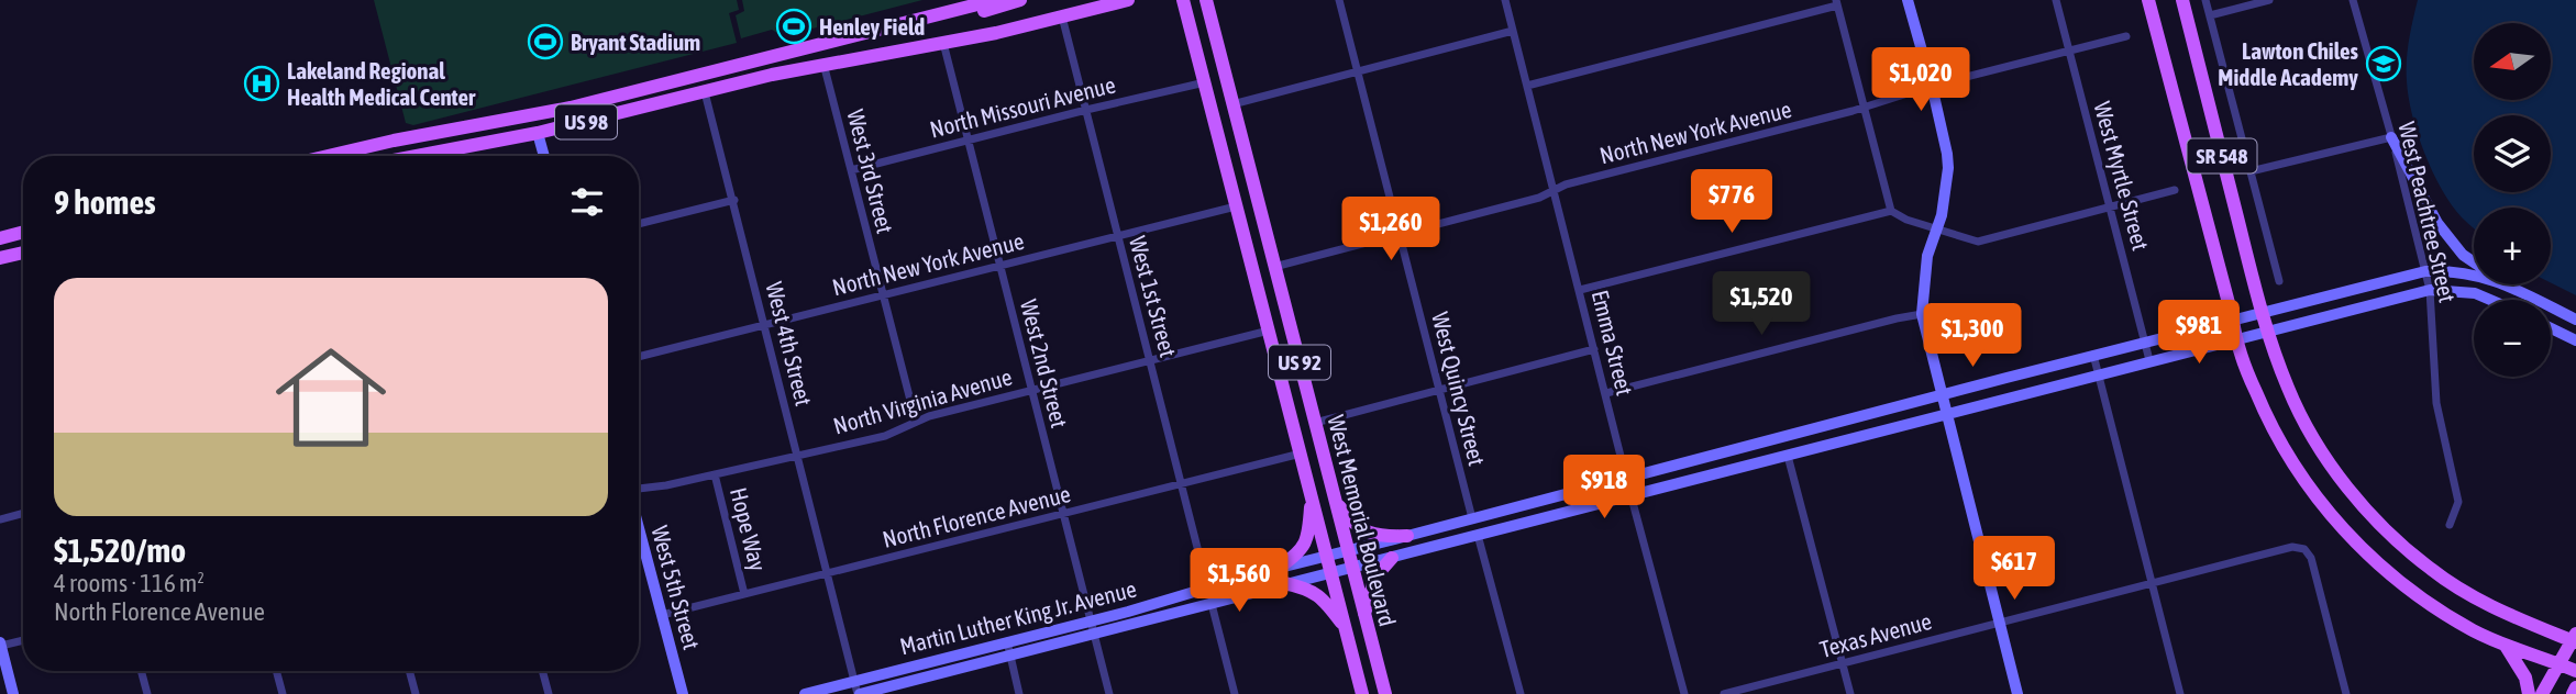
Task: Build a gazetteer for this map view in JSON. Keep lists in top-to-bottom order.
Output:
{
  "streets": {
    "main road": [
      "US 98",
      "SR 548",
      "US 92",
      "West Memorial Boulevard",
      "West 5th Street",
      "Martin Luther King Jr. Avenue"
    ],
    "street": [
      "North Missouri Avenue",
      "North New York Avenue",
      "West 3rd Street",
      "West Myrtle Street",
      "West Peachtree Street",
      "West 1st Street",
      "Emma Street",
      "West 4th Street",
      "West 2nd Street",
      "West Quincy Street",
      "North Virginia Avenue",
      "North Florence Avenue",
      "Hope Way",
      "Texas Avenue"
    ]
  },
  "crossings": [
    ["North Missouri Avenue", "West 3rd Street"],
    ["North Missouri Avenue", "West 1st Street"],
    ["North Missouri Avenue", "West 2nd Street"],
    ["North Missouri Avenue", "West Memorial Boulevard"],
    ["US 98", "West 3rd Street"],
    ["US 98", "West 1st Street"],
    ["US 98", "West 4th Street"],
    ["US 98", "West 2nd Street"],
    ["North New York Avenue", "West 3rd Street"],
    ["North New York Avenue", "West Myrtle Street"],
    ["North New York Avenue", "West 1st Street"],
    ["North New York Avenue", "Emma Street"],
    ["North New York Avenue", "West 4th Street"],
    ["North New York Avenue", "West 2nd Street"],
    ["North New York Avenue", "West Quincy Street"],
    ["North New York Avenue", "West Memorial Boulevard"],
    ["SR 548", "Martin Luther King Jr. Avenue"],
    ["West 3rd Street", "North Virginia Avenue"],
    ["West Myrtle Street", "Martin Luther King Jr. Avenue"],
    ["West Peachtree Street", "Martin Luther King Jr. Avenue"],
    ["West 1st Street", "North Virginia Avenue"],
    ["West 1st Street", "North Florence Avenue"],
    ["West 1st Street", "Martin Luther King Jr. Avenue"],
    ["Emma Street", "Martin Luther King Jr. Avenue"],
    ["West 4th Street", "North Virginia Avenue"],
    ["West 4th Street", "North Florence Avenue"],
    ["West 4th Street", "Martin Luther King Jr. Avenue"],
    ["West 2nd Street", "North Virginia Avenue"],
    ["West 2nd Street", "North Florence Avenue"],
    ["West 2nd Street", "Martin Luther King Jr. Avenue"],
    ["West Quincy Street", "Martin Luther King Jr. Avenue"],
    ["North Virginia Avenue", "West Memorial Boulevard"],
    ["North Virginia Avenue", "Hope Way"],
    ["North Florence Avenue", "West Memorial Boulevard"],
    ["North Florence Avenue", "Hope Way"],
    ["North Florence Avenue", "West 5th Street"],
    ["West Memorial Boulevard", "Martin Luther King Jr. Avenue"]
  ],
  "places": {
    "sports": ["Henley Field", "Bryant Stadium"],
    "school or university": ["Lawton Chiles Middle Academy"],
    "hospital": ["Lakeland Regional Health Medical Center"]
  },
  "north": "left",
  "page": {
    "map_buttons": ["+", "−"],
    "price": [
      "$1,020",
      "$776",
      "$1,260",
      "$1,520",
      "$981",
      "$1,300",
      "$918",
      "$617",
      "$1,560"
    ],
    "heading": "9 homes",
    "list": [
      {
        "name": "$1,520/mo",
        "note": "4 rooms · 116 m² · North Florence Avenue"
      }
    ]
  }
}
